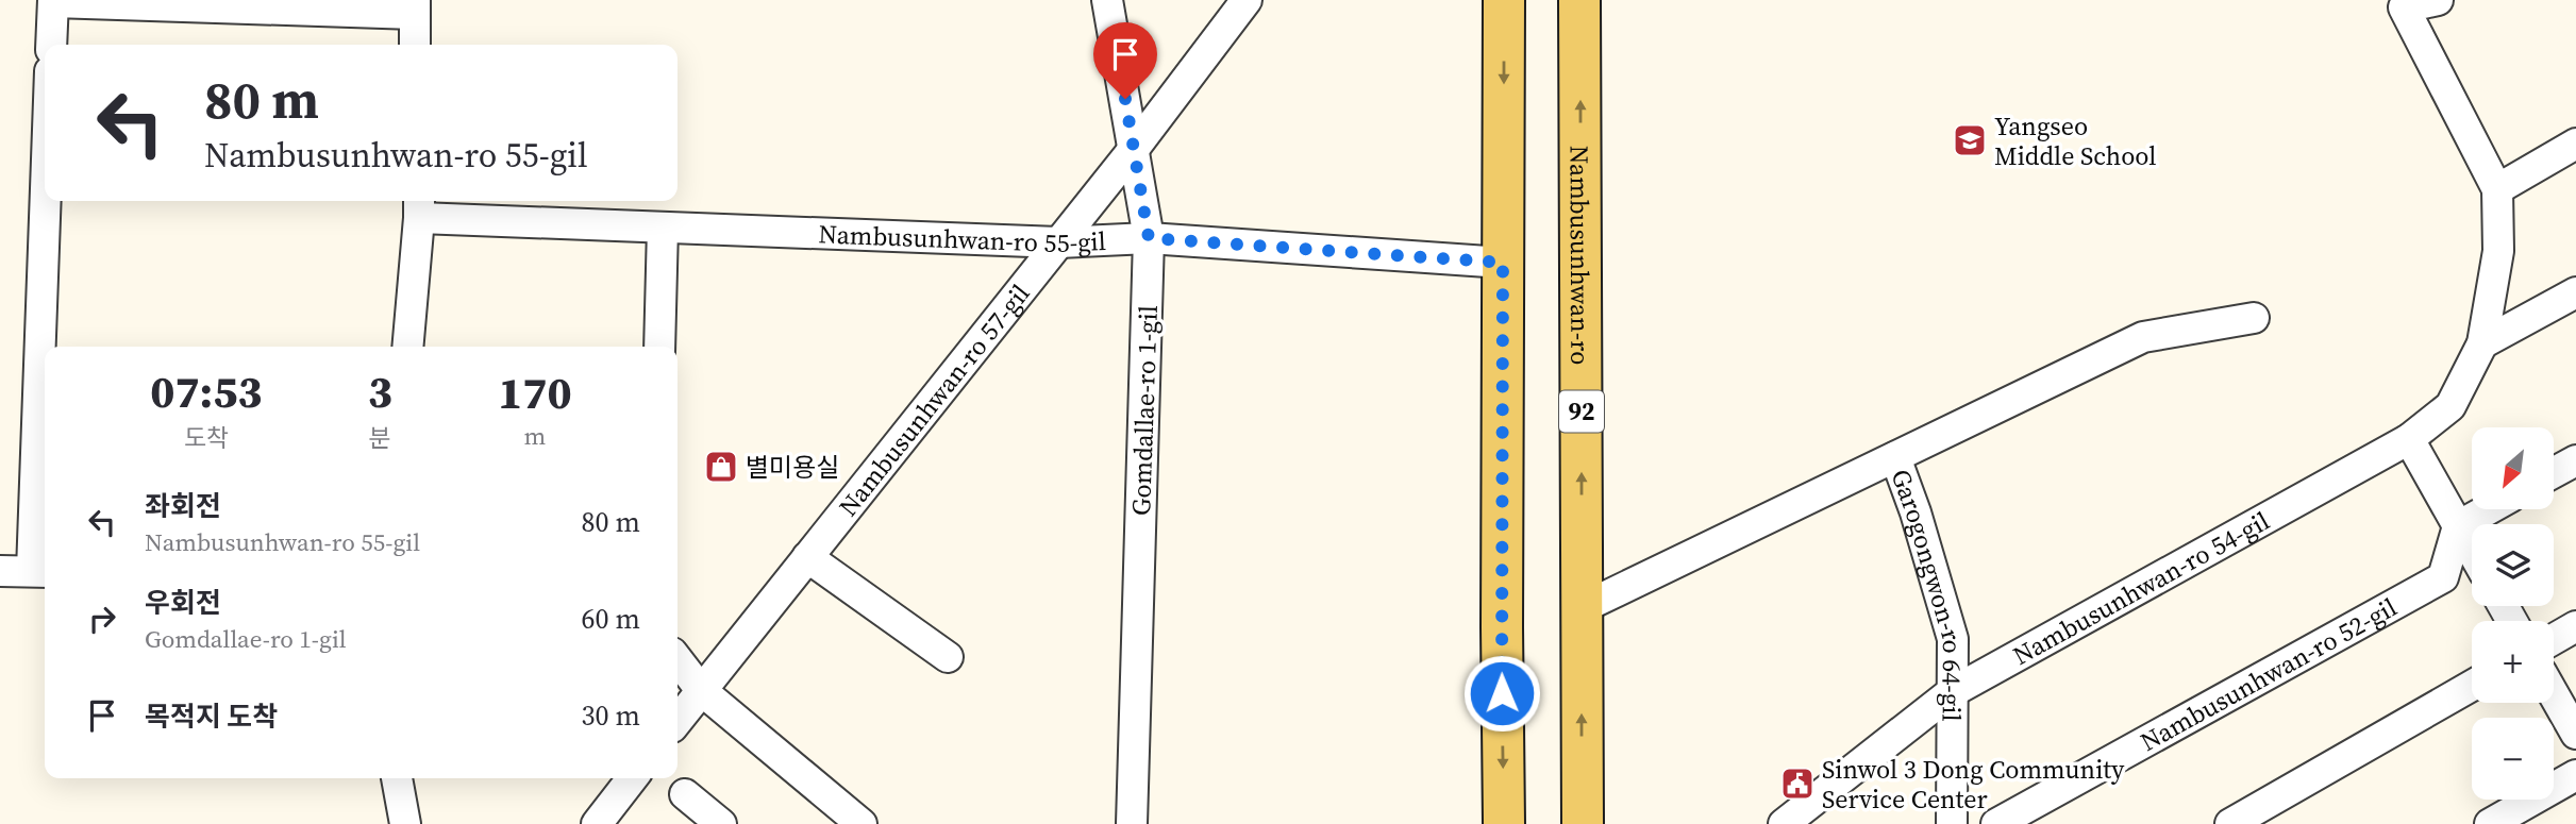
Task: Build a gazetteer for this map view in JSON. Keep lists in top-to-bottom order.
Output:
{
  "streets": {
    "main road": ["Nambusunhwan-ro", "92"],
    "street": [
      "Nambusunhwan-ro 55-gil",
      "Nambusunhwan-ro 57-gil",
      "Gomdallae-ro 1-gil",
      "Nambusunhwan-ro 54-gil",
      "Garogongwon-ro 64-gil",
      "Nambusunhwan-ro 52-gil"
    ]
  },
  "crossings": [
    ["Nambusunhwan-ro 55-gil", "Nambusunhwan-ro 57-gil"],
    ["Nambusunhwan-ro 55-gil", "Gomdallae-ro 1-gil"],
    ["Nambusunhwan-ro 57-gil", "Gomdallae-ro 1-gil"],
    ["Nambusunhwan-ro 54-gil", "Garogongwon-ro 64-gil"]
  ],
  "places": {
    "school or university": ["Yangseo Middle School"],
    "shop": ["별미용실"],
    "public building": ["Sinwol 3 Dong Community Service Center"]
  },
  "north": "bottom left",
  "page": {
    "turn": ["80 m", "Nambusunhwan-ro 55-gil"],
    "eta": [
      "07:53",
      "도착",
      "3",
      "분",
      "170",
      "m"
    ],
    "map_buttons": ["+", "−"],
    "list": [
      {
        "name": "좌회전",
        "note": "Nambusunhwan-ro 55-gil",
        "value": "80 m"
      },
      {
        "name": "우회전",
        "note": "Gomdallae-ro 1-gil",
        "value": "60 m"
      },
      {
        "name": "목적지 도착",
        "value": "30 m"
      }
    ]
  }
}
